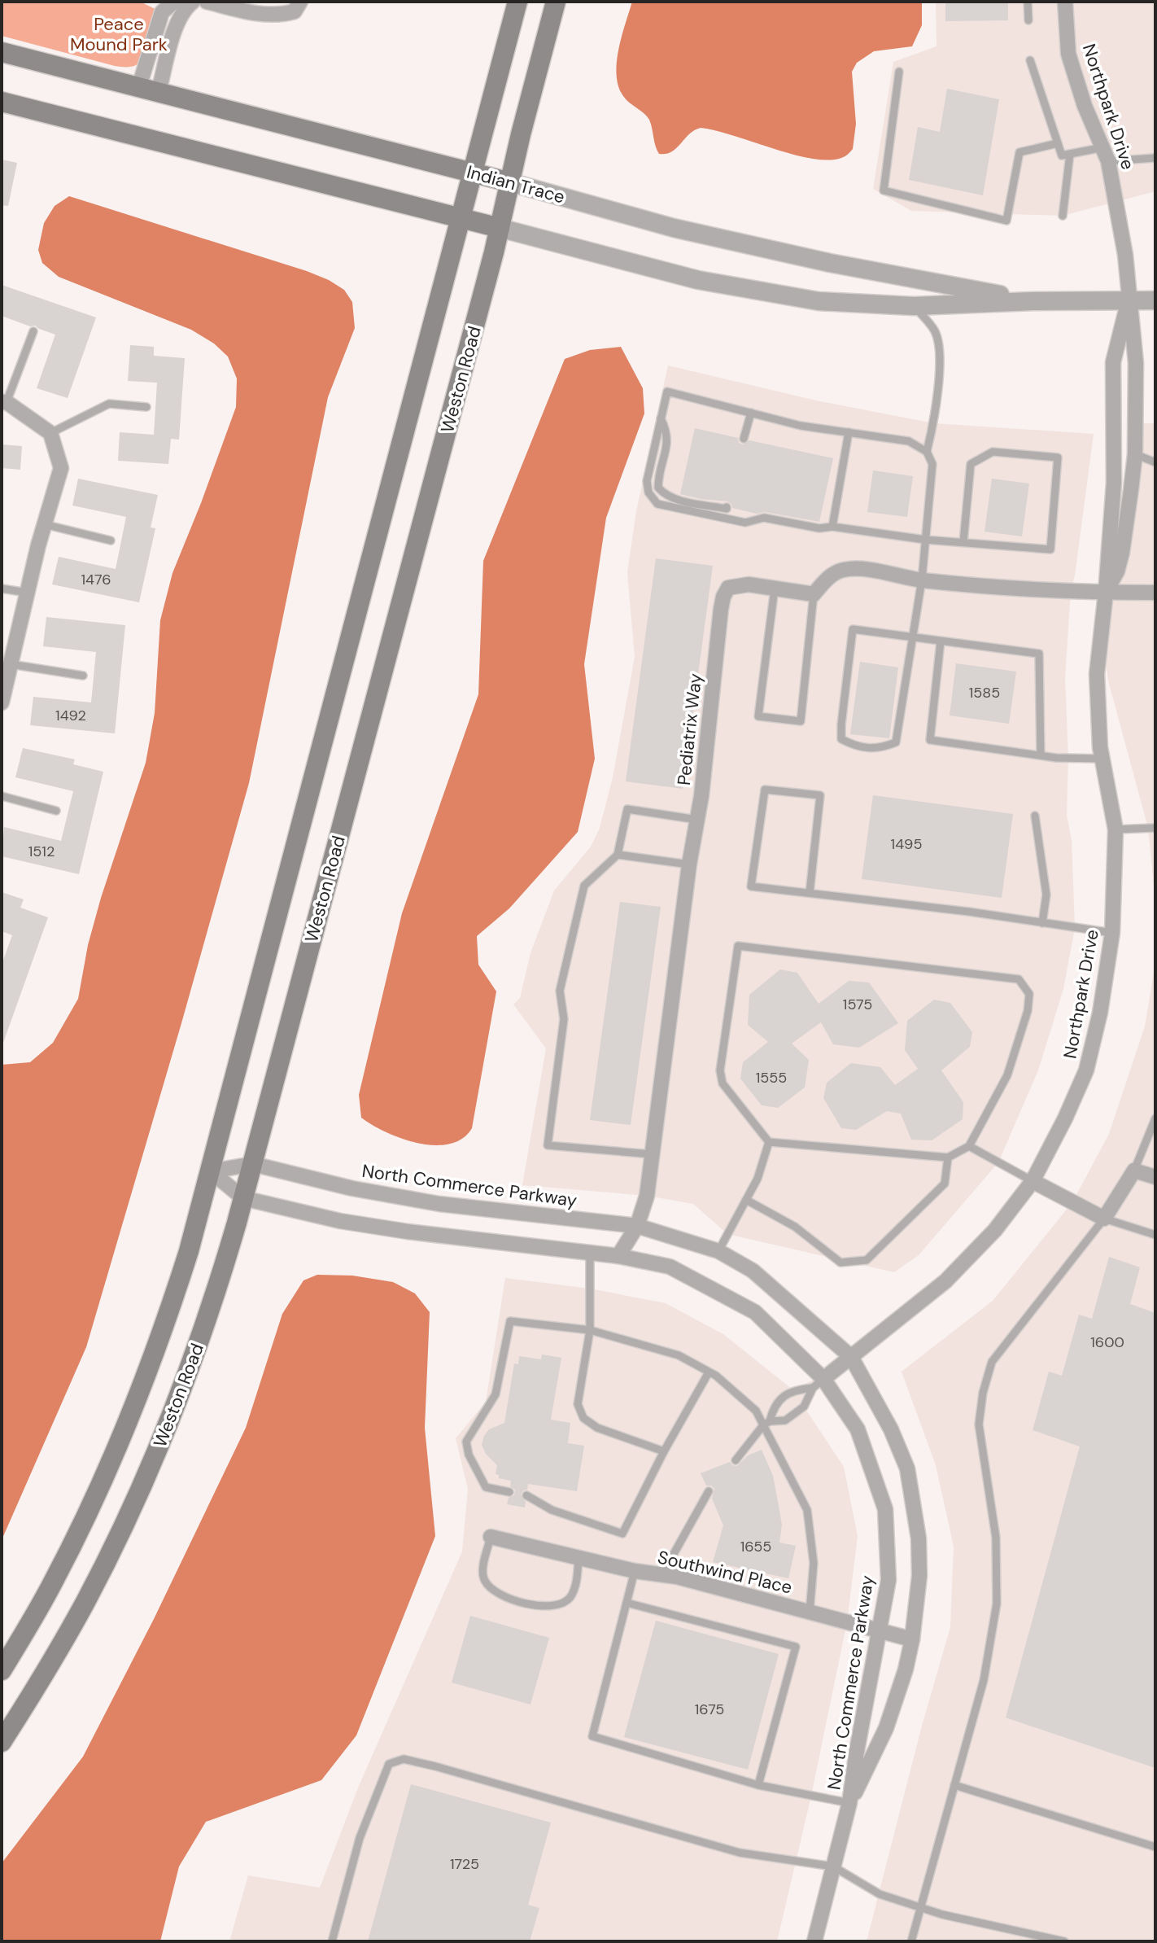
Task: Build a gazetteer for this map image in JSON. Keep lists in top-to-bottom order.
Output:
{
  "streets": {
    "main road": ["Indian Trace", "Weston Road"],
    "street": [
      "Northpark Drive",
      "Pediatrix Way",
      "North Commerce Parkway",
      "Southwind Place"
    ]
  },
  "crossings": [
    ["Northpark Drive", "Indian Trace"],
    ["Northpark Drive", "North Commerce Parkway"],
    ["Indian Trace", "Weston Road"],
    ["Weston Road", "North Commerce Parkway"],
    ["Pediatrix Way", "North Commerce Parkway"],
    ["North Commerce Parkway", "Southwind Place"]
  ],
  "parks": ["Peace Mound Park"],
  "house_numbers": [
    "1476",
    "1585",
    "1492",
    "1495",
    "1512",
    "1575",
    "1555",
    "1600",
    "1655",
    "1675",
    "1725"
  ]
}
